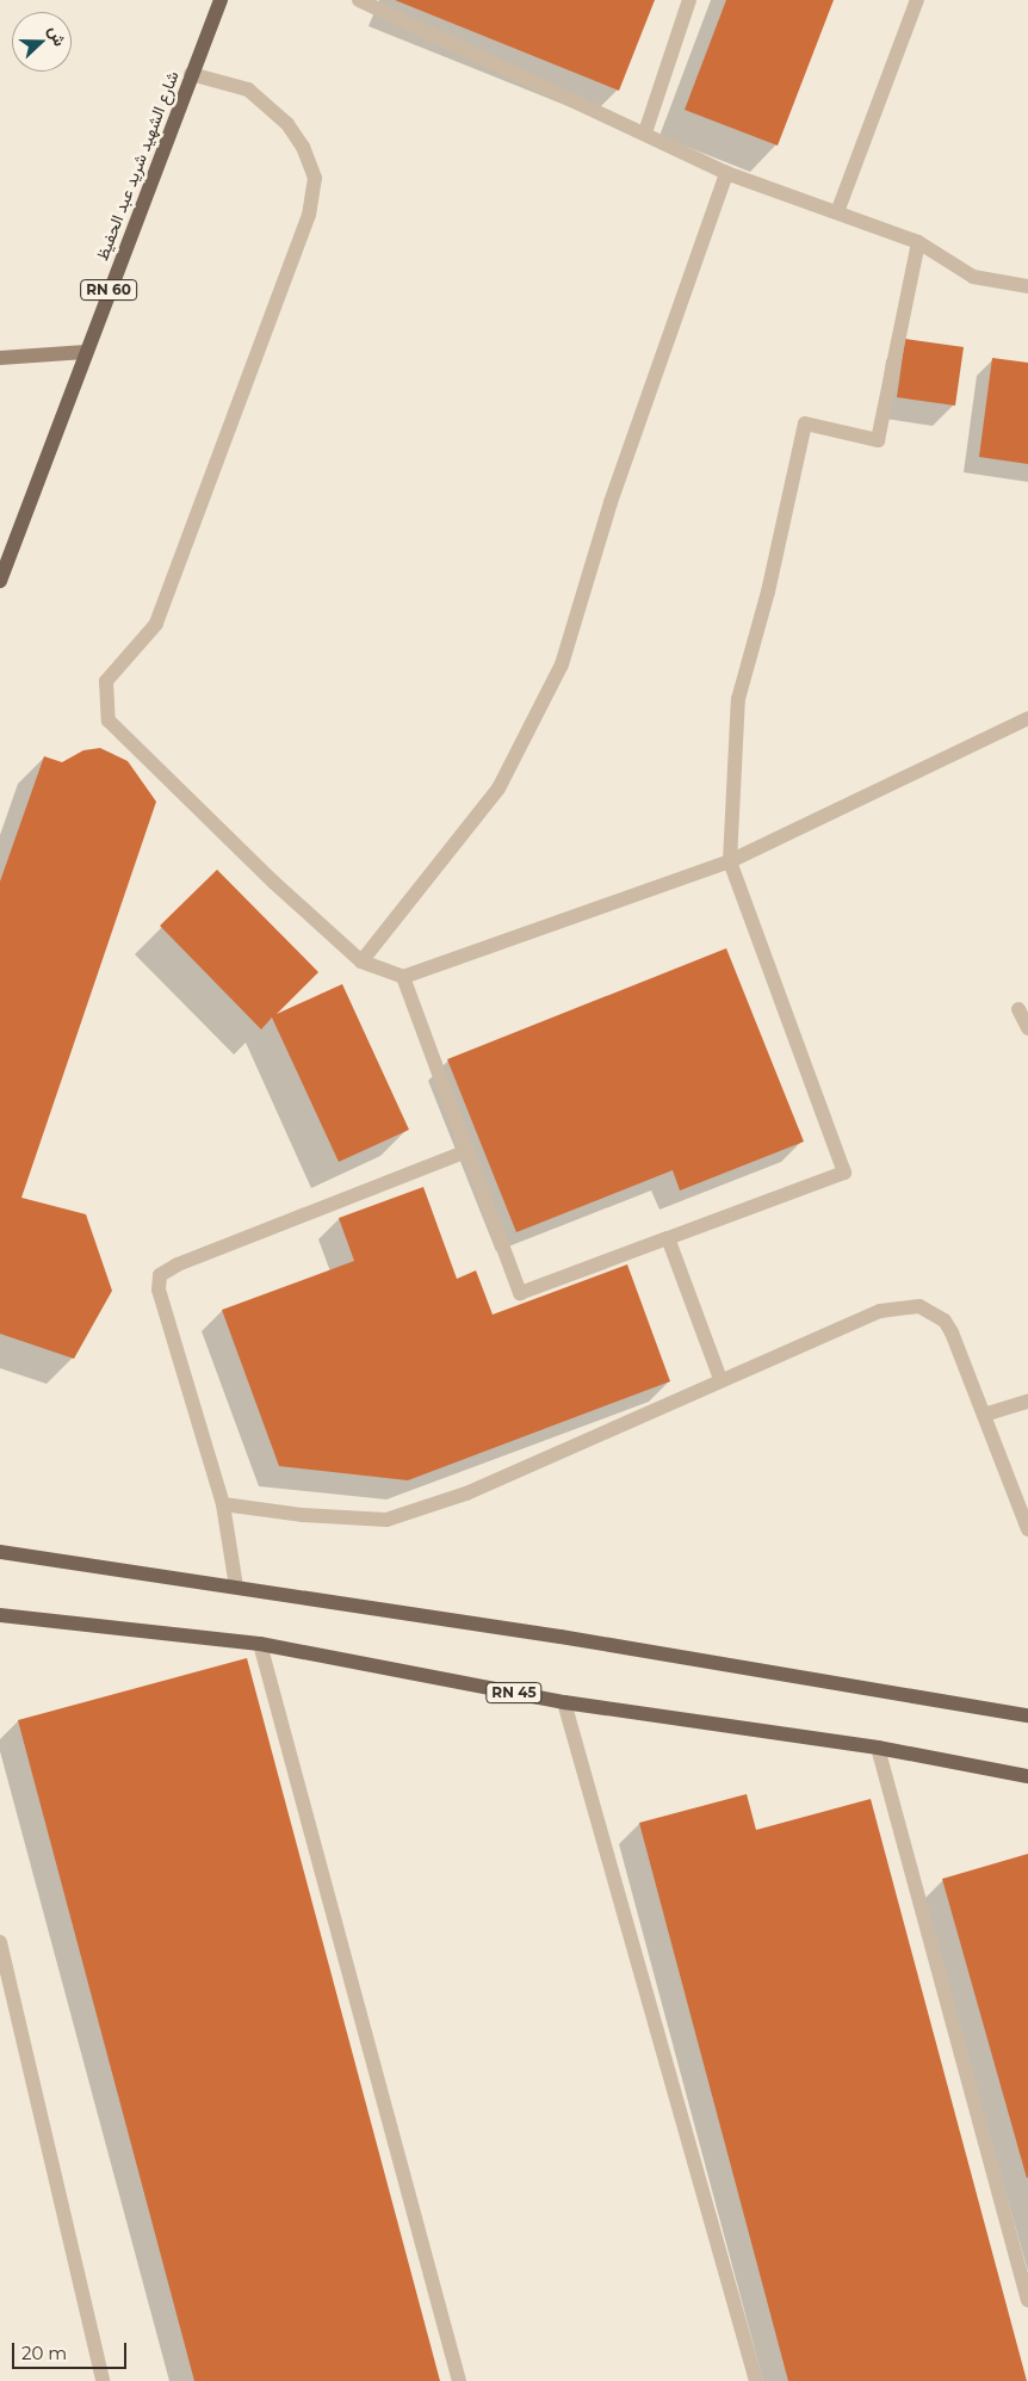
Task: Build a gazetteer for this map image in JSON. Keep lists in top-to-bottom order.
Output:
{
  "streets": {
    "main road": ["شارع الشهيد شريد عبد الحفيظ", "RN 60", "RN 45"]
  },
  "scale_bar": "20 m",
  "north": "right"
}
